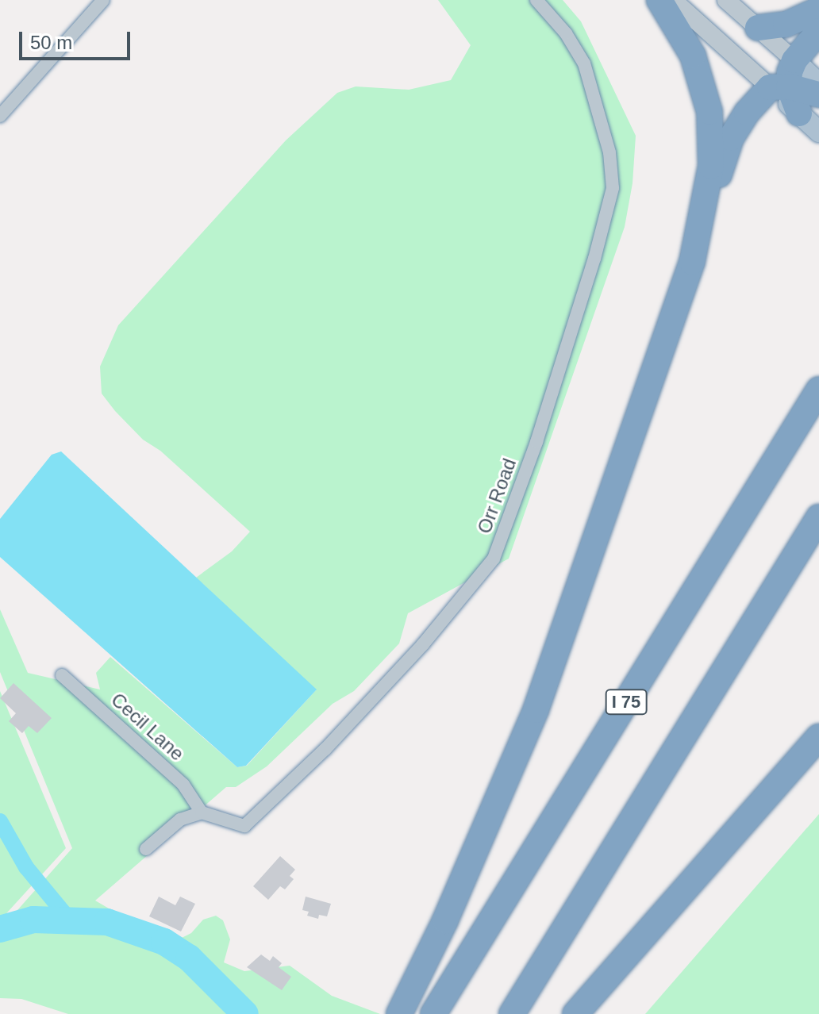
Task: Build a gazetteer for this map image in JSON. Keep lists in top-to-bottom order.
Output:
{
  "streets": {
    "highway": ["I 75"],
    "street": ["Orr Road", "Cecil Lane"]
  },
  "crossings": [
    ["Orr Road", "Cecil Lane"]
  ],
  "scale_bar": "50 m"
}
